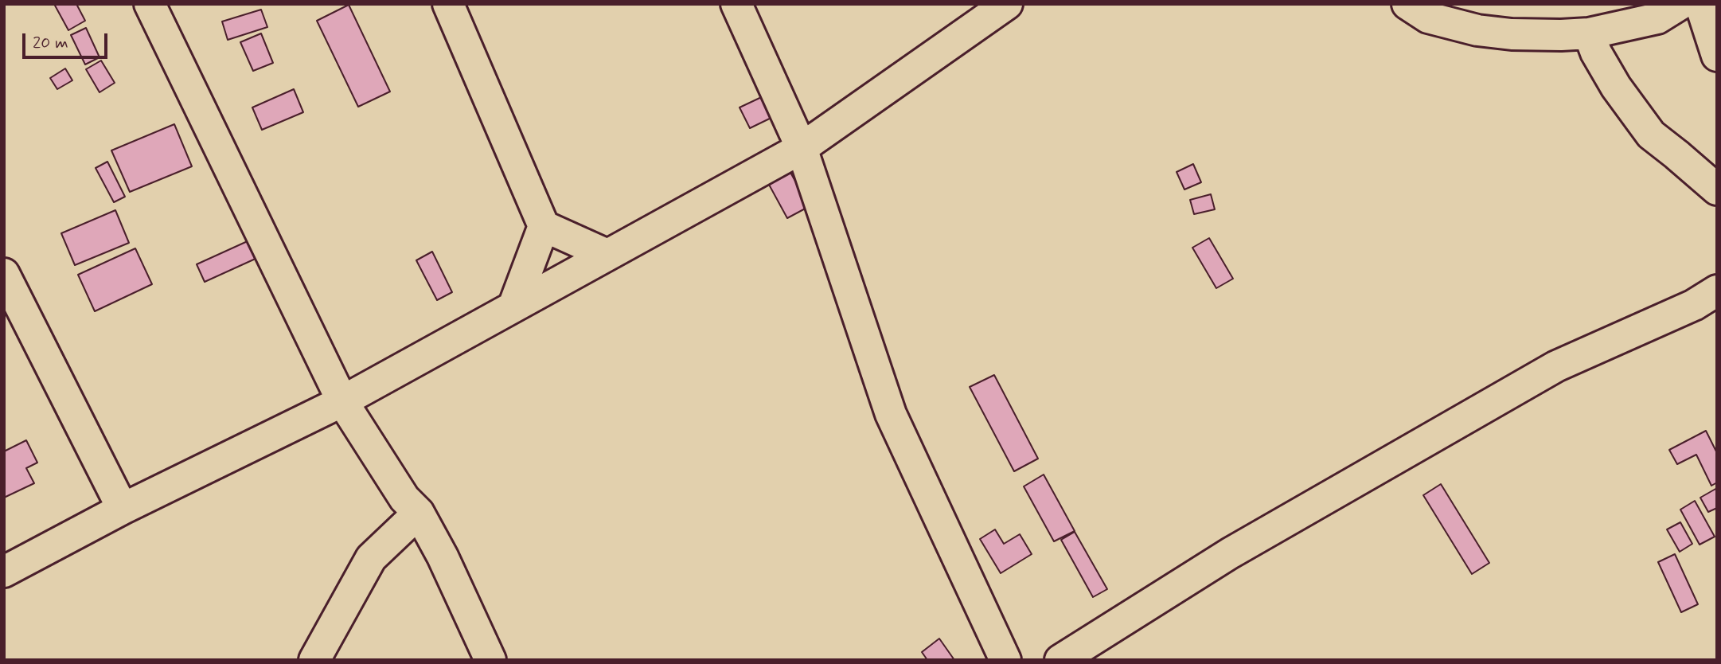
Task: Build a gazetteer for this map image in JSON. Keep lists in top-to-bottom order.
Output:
{
  "scale_bar": "20 m"
}
